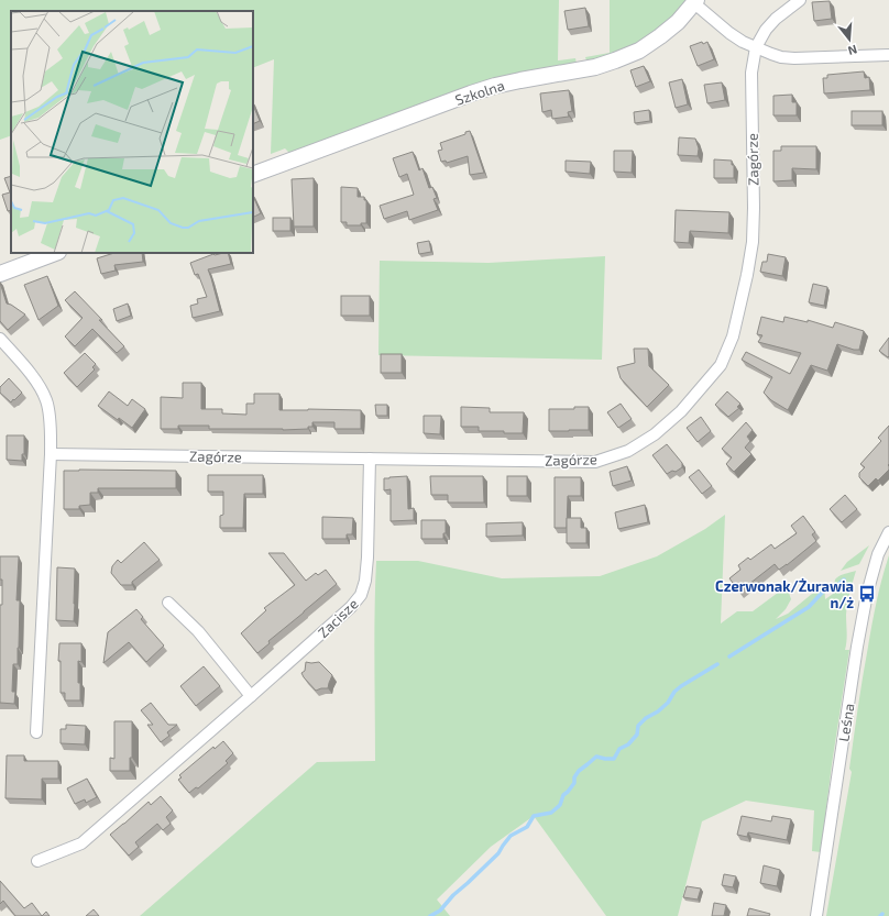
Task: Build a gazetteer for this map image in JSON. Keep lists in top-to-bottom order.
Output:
{
  "streets": {
    "street": [
      "Szkolna",
      "Zagórze",
      "Zacisze",
      "Leśna"
    ]
  },
  "crossings": [
    ["Zagórze", "Zacisze"]
  ],
  "places": {
    "bus stop": ["Czerwonak/Żurawia n/ż"]
  },
  "north": "bottom"
}
